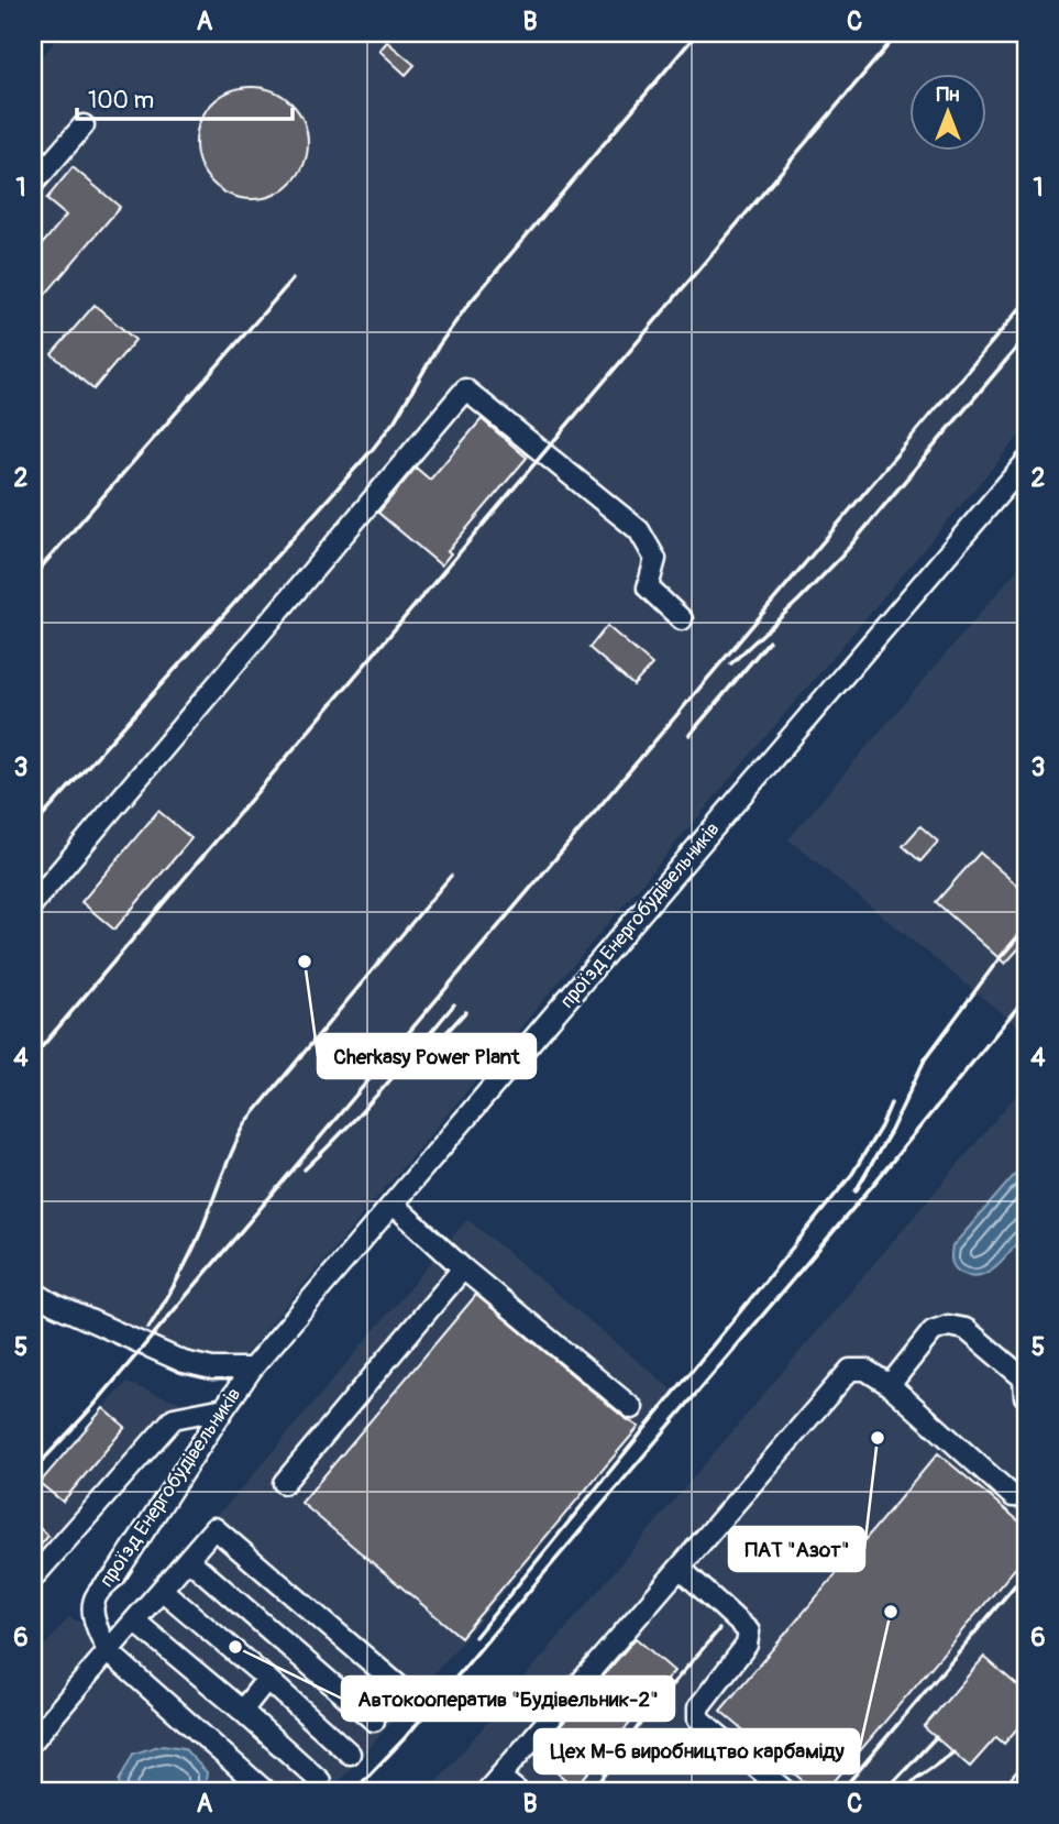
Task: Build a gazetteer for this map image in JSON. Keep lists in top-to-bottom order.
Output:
{
  "streets": {
    "street": ["проїзд Енергобудівельників"]
  },
  "places": [
    "Cherkasy Power Plant",
    "ПАТ \"Азот\"",
    "Цех М-6 виробництво карбаміду",
    "Автокооператив \"Будівельник-2\""
  ],
  "scale_bar": "100 m",
  "north": "top",
  "grid": {
    "columns": ["A", "B", "C"],
    "rows": [
      "1",
      "2",
      "3",
      "4",
      "5",
      "6"
    ]
  }
}
